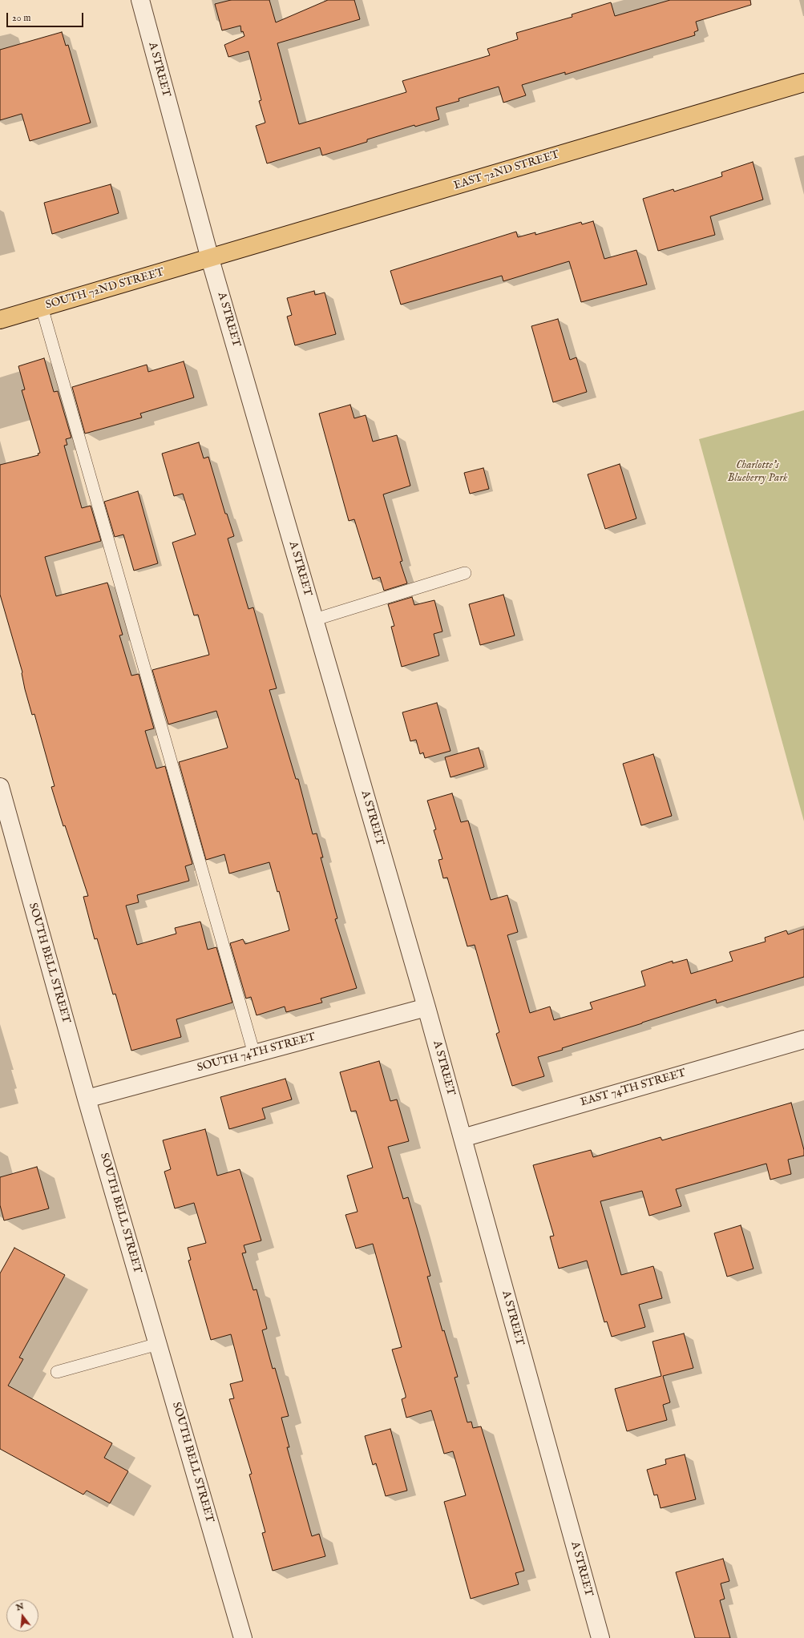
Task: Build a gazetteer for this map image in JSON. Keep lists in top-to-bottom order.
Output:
{
  "streets": {
    "main road": ["EAST 72ND STREET", "SOUTH 72ND STREET"],
    "street": [
      "A STREET",
      "SOUTH BELL STREET",
      "SOUTH 74TH STREET",
      "EAST 74TH STREET"
    ]
  },
  "crossings": [
    ["A STREET", "EAST 72ND STREET"],
    ["A STREET", "SOUTH 72ND STREET"],
    ["A STREET", "SOUTH 74TH STREET"],
    ["A STREET", "EAST 74TH STREET"],
    ["EAST 72ND STREET", "SOUTH 72ND STREET"],
    ["SOUTH BELL STREET", "SOUTH 74TH STREET"]
  ],
  "parks": ["Charlotte's Blueberry Park"],
  "scale_bar": "20 m",
  "north": "top"
}
